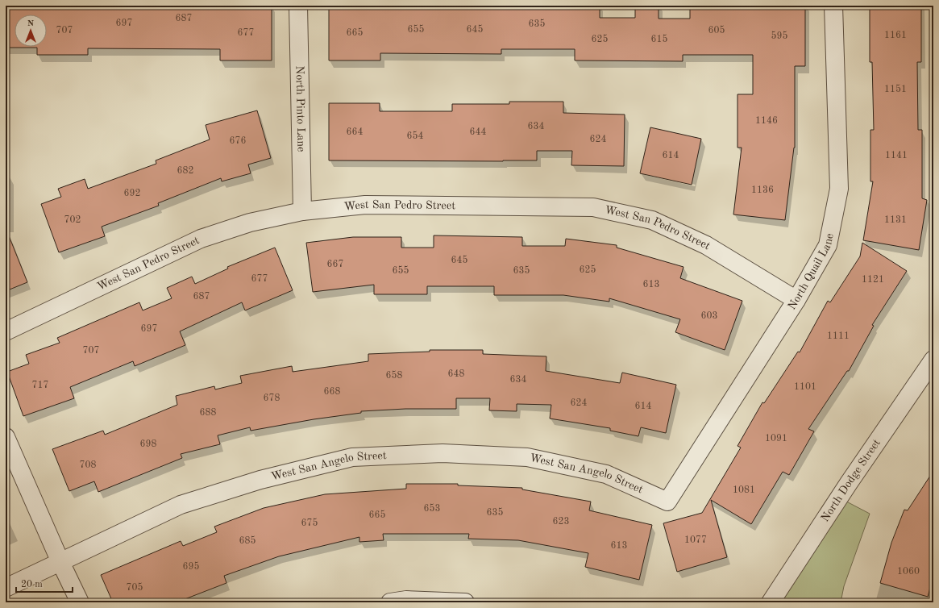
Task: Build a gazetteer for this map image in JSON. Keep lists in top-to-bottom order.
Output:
{
  "streets": {
    "street": [
      "North Pinto Lane",
      "West San Pedro Street",
      "North Quail Lane",
      "West San Angelo Street",
      "North Dodge Street"
    ]
  },
  "crossings": [
    ["North Pinto Lane", "West San Pedro Street"],
    ["West San Pedro Street", "North Quail Lane"],
    ["North Quail Lane", "West San Angelo Street"]
  ],
  "house_numbers": [
    "687",
    "697",
    "635",
    "655",
    "645",
    "707",
    "605",
    "677",
    "665",
    "1161",
    "595",
    "625",
    "615",
    "1151",
    "1146",
    "634",
    "664",
    "644",
    "654",
    "624",
    "676",
    "614",
    "1141",
    "682",
    "1136",
    "692",
    "702",
    "1131",
    "645",
    "667",
    "625",
    "655",
    "635",
    "677",
    "1121",
    "613",
    "687",
    "603",
    "697",
    "1111",
    "707",
    "648",
    "658",
    "634",
    "717",
    "1101",
    "668",
    "678",
    "624",
    "614",
    "688",
    "1091",
    "698",
    "708",
    "1081",
    "653",
    "635",
    "665",
    "623",
    "675",
    "1077",
    "685",
    "613",
    "695",
    "1060",
    "705"
  ],
  "scale_bar": "20 m",
  "north": "top"
}
